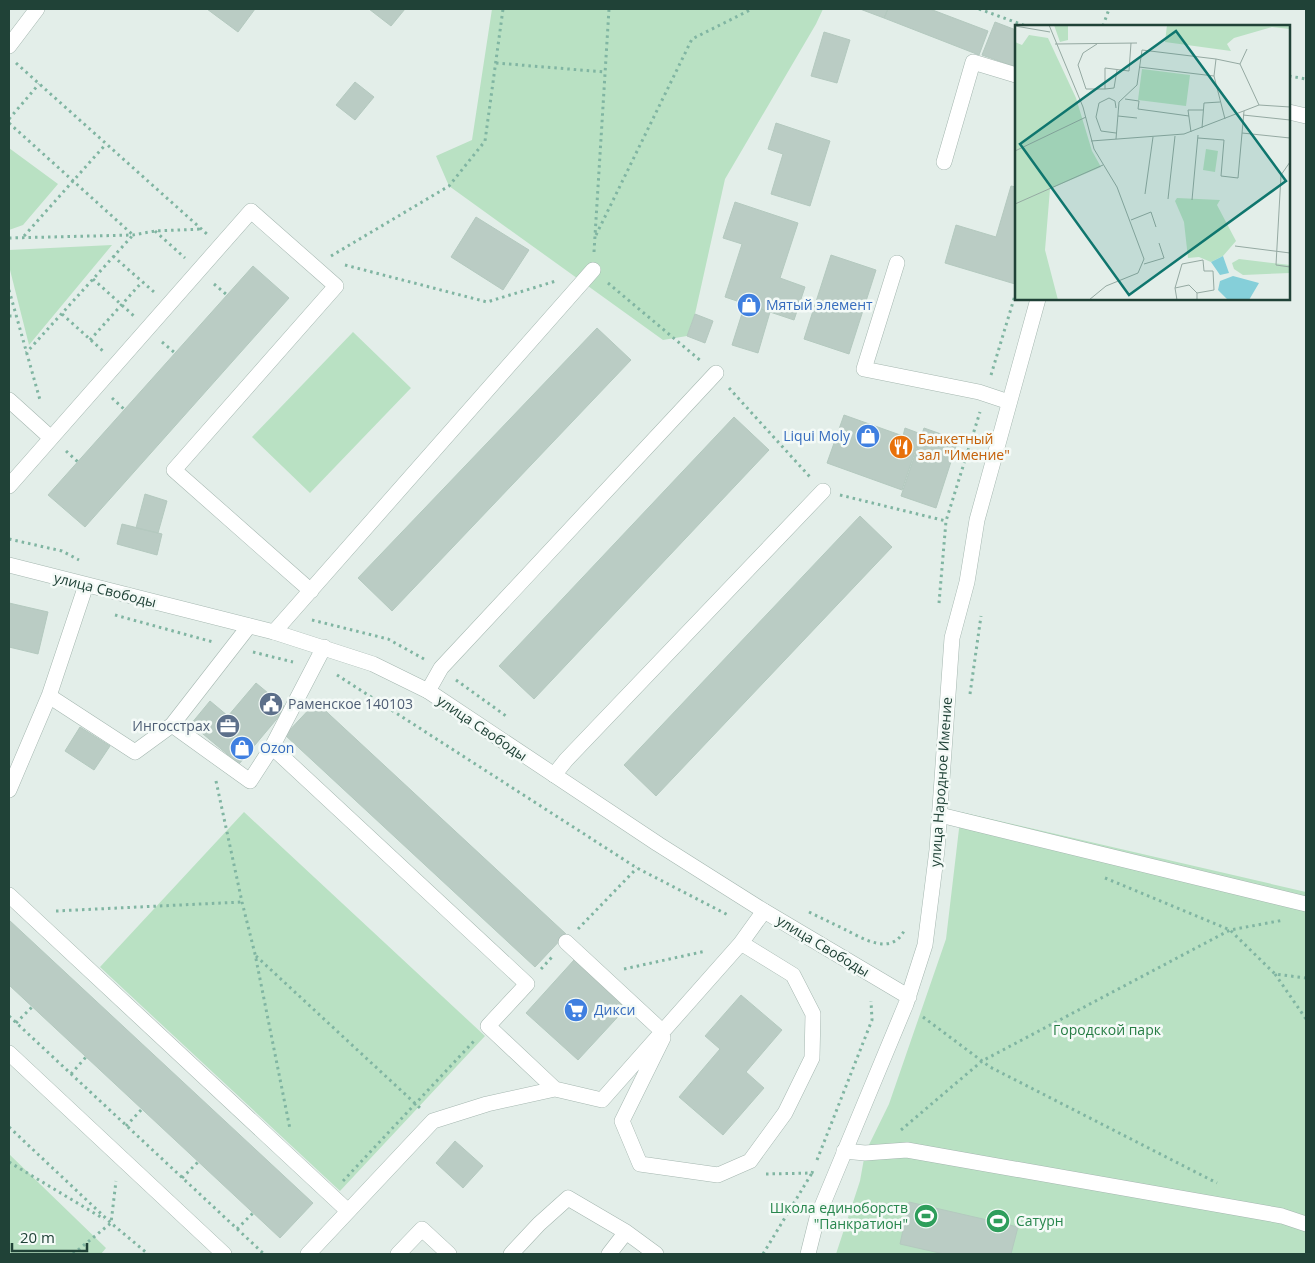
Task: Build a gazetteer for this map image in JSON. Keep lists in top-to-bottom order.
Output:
{
  "streets": {
    "street": ["улица Свободы", "улица Народное Имение"]
  },
  "crossings": [
    ["улица Свободы", "улица Народное Имение"]
  ],
  "parks": ["Городской парк"],
  "places": {
    "shop": ["Мятый элемент", "Liqui Moly", "Ozon"],
    "restaurant": ["Банкетный зал \"Имение\""],
    "public building": ["Раменское 140103"],
    "office": ["Ингосстрах"],
    "supermarket": ["Дикси"],
    "sports": ["Школа единоборств \"Панкратион\"", "Сатурн"]
  },
  "scale_bar": "20 m"
}
